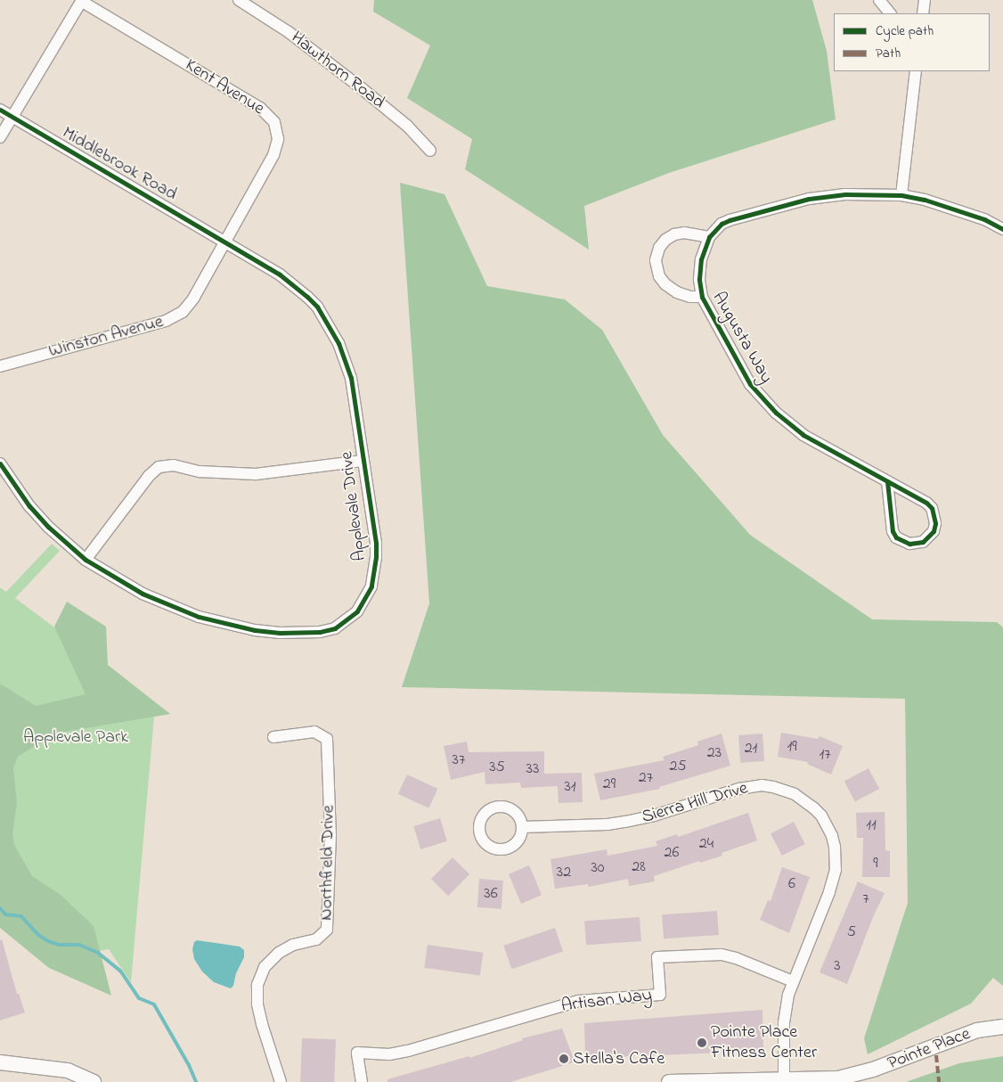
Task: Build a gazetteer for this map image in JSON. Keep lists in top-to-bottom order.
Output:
{
  "streets": {
    "street": [
      "Hawthorn Road",
      "Kent Avenue",
      "Middlebrook Road",
      "Winston Avenue",
      "Augusta Way",
      "Applevale Drive",
      "Sierra Hill Drive",
      "Northfield Drive",
      "Artisan Way",
      "Pointe Place"
    ]
  },
  "crossings": [
    ["Kent Avenue", "Middlebrook Road"],
    ["Kent Avenue", "Winston Avenue"],
    ["Kent Avenue", "Applevale Drive"],
    ["Middlebrook Road", "Winston Avenue"],
    ["Middlebrook Road", "Applevale Drive"],
    ["Winston Avenue", "Applevale Drive"],
    ["Sierra Hill Drive", "Artisan Way"],
    ["Sierra Hill Drive", "Pointe Place"]
  ],
  "parks": ["Applevale Park"],
  "places": ["Pointe Place Fitness Center", "Stella's Cafe"],
  "house_numbers": [
    "19",
    "21",
    "23",
    "17",
    "37",
    "25",
    "35",
    "33",
    "27",
    "29",
    "31",
    "11",
    "24",
    "26",
    "9",
    "28",
    "30",
    "32",
    "6",
    "36",
    "7",
    "5",
    "3"
  ],
  "legend": ["Cycle path", "Path"]
}
